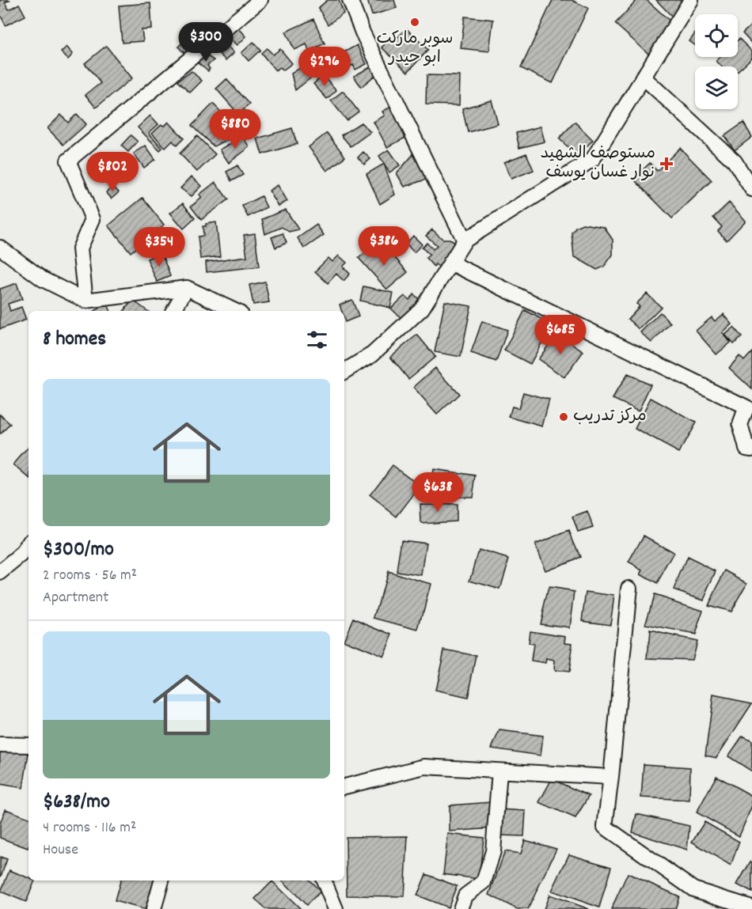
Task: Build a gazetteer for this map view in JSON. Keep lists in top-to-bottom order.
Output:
{
  "places": {
    "other": ["سوبر ماركت ابو حيدر", "مركز تدريب"],
    "health": ["مستوصف الشهيد نوار غسان يوسف"]
  },
  "page": {
    "price": [
      "$300",
      "$296",
      "$880",
      "$802",
      "$386",
      "$354",
      "$685",
      "$638"
    ],
    "heading": "8 homes",
    "list": [
      {
        "name": "$300/mo",
        "note": "2 rooms · 56 m² · Apartment"
      },
      {
        "name": "$638/mo",
        "note": "4 rooms · 116 m² · House"
      }
    ]
  }
}
